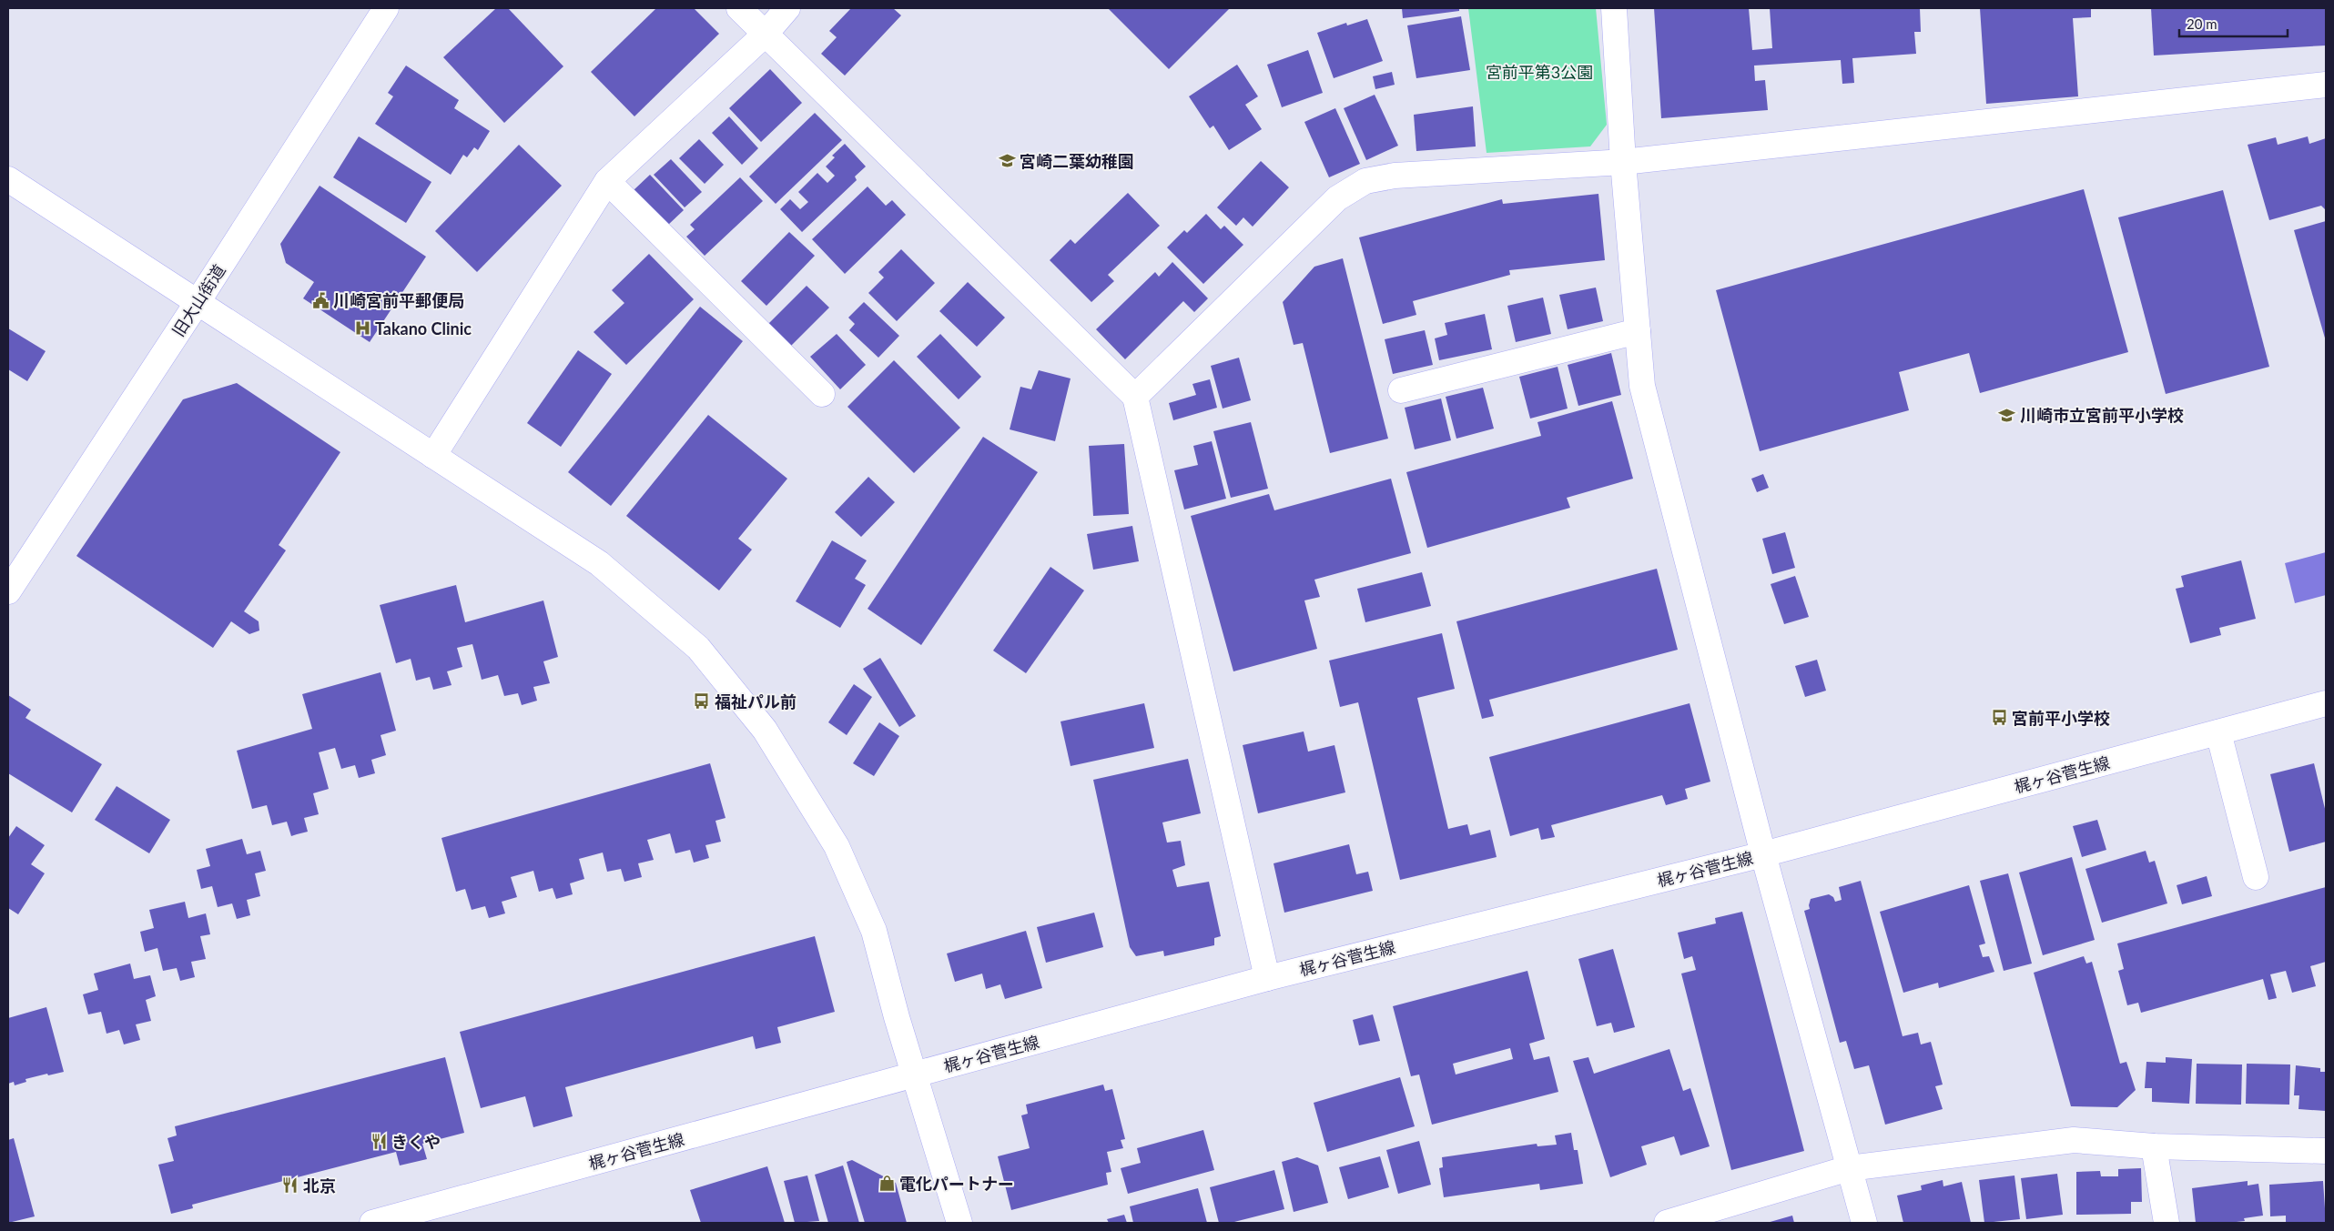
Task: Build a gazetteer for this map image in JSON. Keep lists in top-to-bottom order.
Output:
{
  "streets": {
    "street": ["旧大山街道", "梶ヶ谷菅生線"]
  },
  "parks": ["宮前平第3公園"],
  "places": {
    "school or university": ["宮崎二葉幼稚園", "川崎市立宮前平小学校"],
    "public building": ["川崎宮前平郵便局"],
    "hospital": ["Takano Clinic"],
    "bus stop": ["福祉パル前", "宮前平小学校"],
    "restaurant": ["きくや", "北京"],
    "shop": ["電化パートナー"]
  },
  "scale_bar": "20 m"
}
